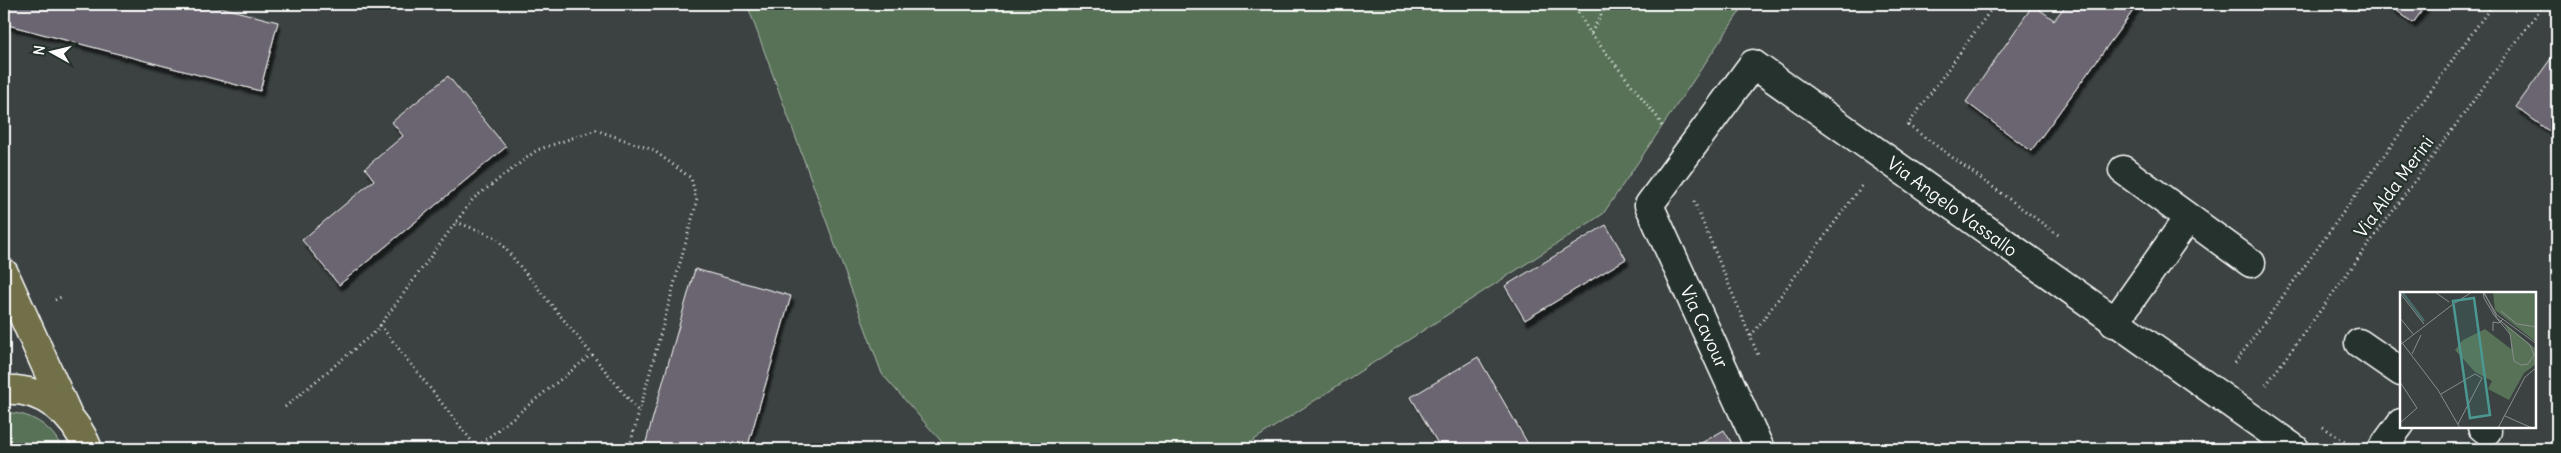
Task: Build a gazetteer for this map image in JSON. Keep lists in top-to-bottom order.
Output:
{
  "streets": {
    "street": ["Via Angelo Vassallo", "Via Cavour"],
    "path": ["Via Alda Merini"]
  },
  "crossings": [
    ["Via Angelo Vassallo", "Via Cavour"]
  ],
  "north": "left"
}
